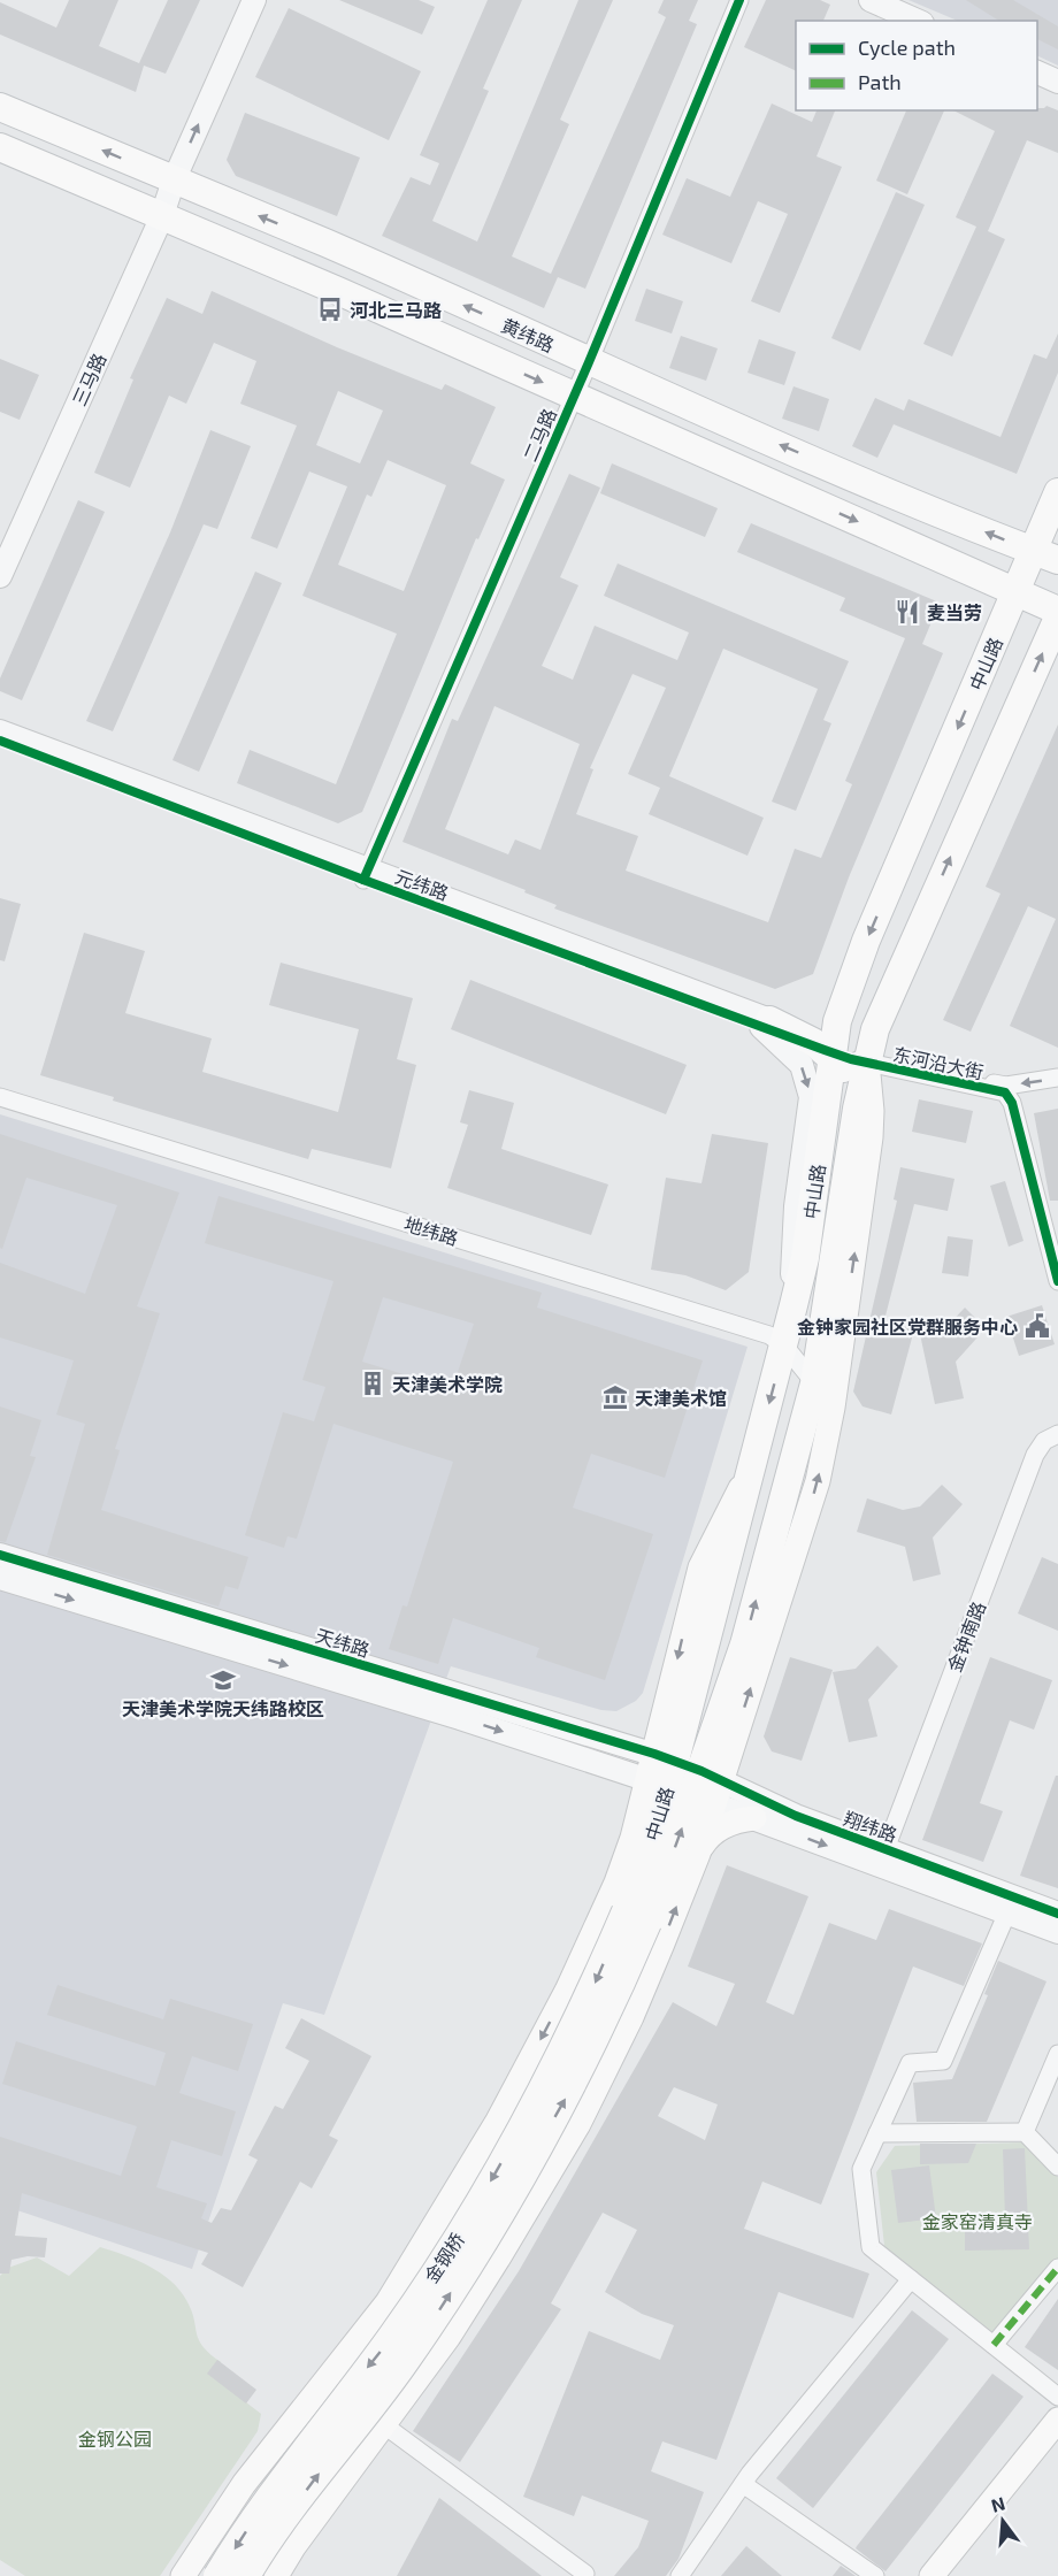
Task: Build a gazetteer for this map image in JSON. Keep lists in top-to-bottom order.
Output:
{
  "streets": {
    "main road": ["黄纬路", "中山路", "金钢桥"],
    "street": [
      "三马路",
      "二马路",
      "元纬路",
      "东河沿大街",
      "地纬路",
      "金钟南路",
      "天纬路",
      "翔纬路"
    ]
  },
  "crossings": [
    ["黄纬路", "三马路"],
    ["黄纬路", "二马路"],
    ["黄纬路", "中山路"],
    ["二马路", "元纬路"],
    ["中山路", "东河沿大街"],
    ["中山路", "地纬路"],
    ["中山路", "天纬路"],
    ["中山路", "翔纬路"],
    ["中山路", "金钢桥"],
    ["金钟南路", "翔纬路"],
    ["天纬路", "翔纬路"]
  ],
  "one_way": ["东河沿大街"],
  "parks": ["金家窑清真寺", "金钢公园"],
  "places": {
    "bus stop": ["河北三马路"],
    "restaurant": ["麦当劳"],
    "public building": ["金钟家园社区党群服务中心"],
    "building": ["天津美术学院"],
    "museum": ["天津美术馆"],
    "school or university": ["天津美术学院天纬路校区"]
  },
  "legend": ["Cycle path", "Path"],
  "north": "top"
}
